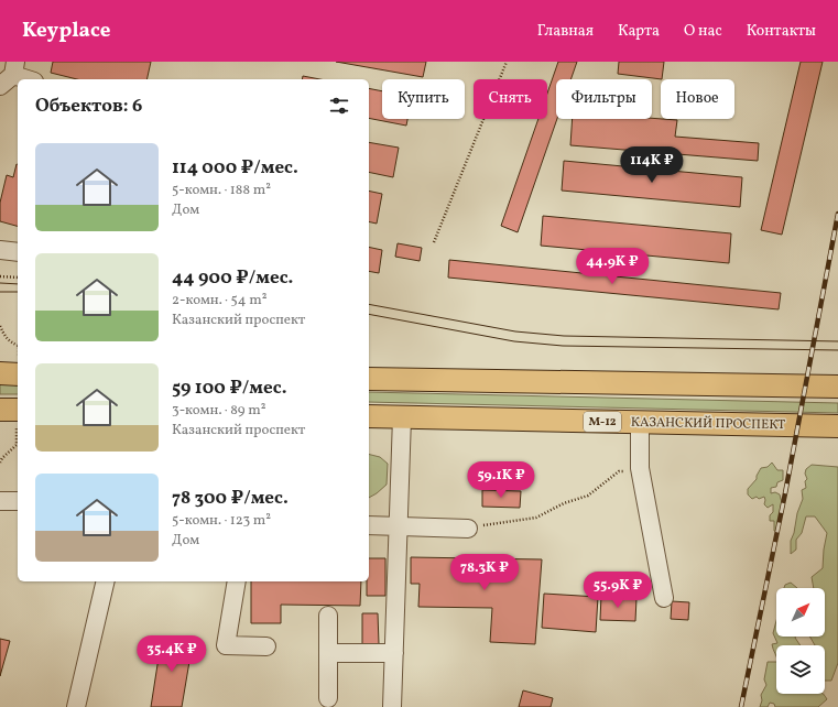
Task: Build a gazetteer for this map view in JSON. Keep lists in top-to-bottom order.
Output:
{
  "streets": {
    "main road": ["М-12", "КАЗАНСКИЙ ПРОСПЕКТ"]
  },
  "north": "top right",
  "page": {
    "header": "Keyplace",
    "nav": [
      "Главная",
      "Карта",
      "О нас",
      "Контакты"
    ],
    "chip": [
      "Купить",
      "Снять",
      "Фильтры",
      "Новое"
    ],
    "heading": "Объектов: 6",
    "list": [
      {
        "name": "114 000 ₽/мес.",
        "note": "5-комн. · 188 m² · Дом"
      },
      {
        "name": "44 900 ₽/мес.",
        "note": "2-комн. · 54 m² · Казанский проспект"
      },
      {
        "name": "59 100 ₽/мес.",
        "note": "3-комн. · 89 m² · Казанский проспект"
      },
      {
        "name": "78 300 ₽/мес.",
        "note": "5-комн. · 123 m² · Дом"
      }
    ],
    "price": [
      "114K ₽",
      "44.9K ₽",
      "59.1K ₽",
      "78.3K ₽",
      "55.9K ₽",
      "35.4K ₽"
    ]
  }
}
